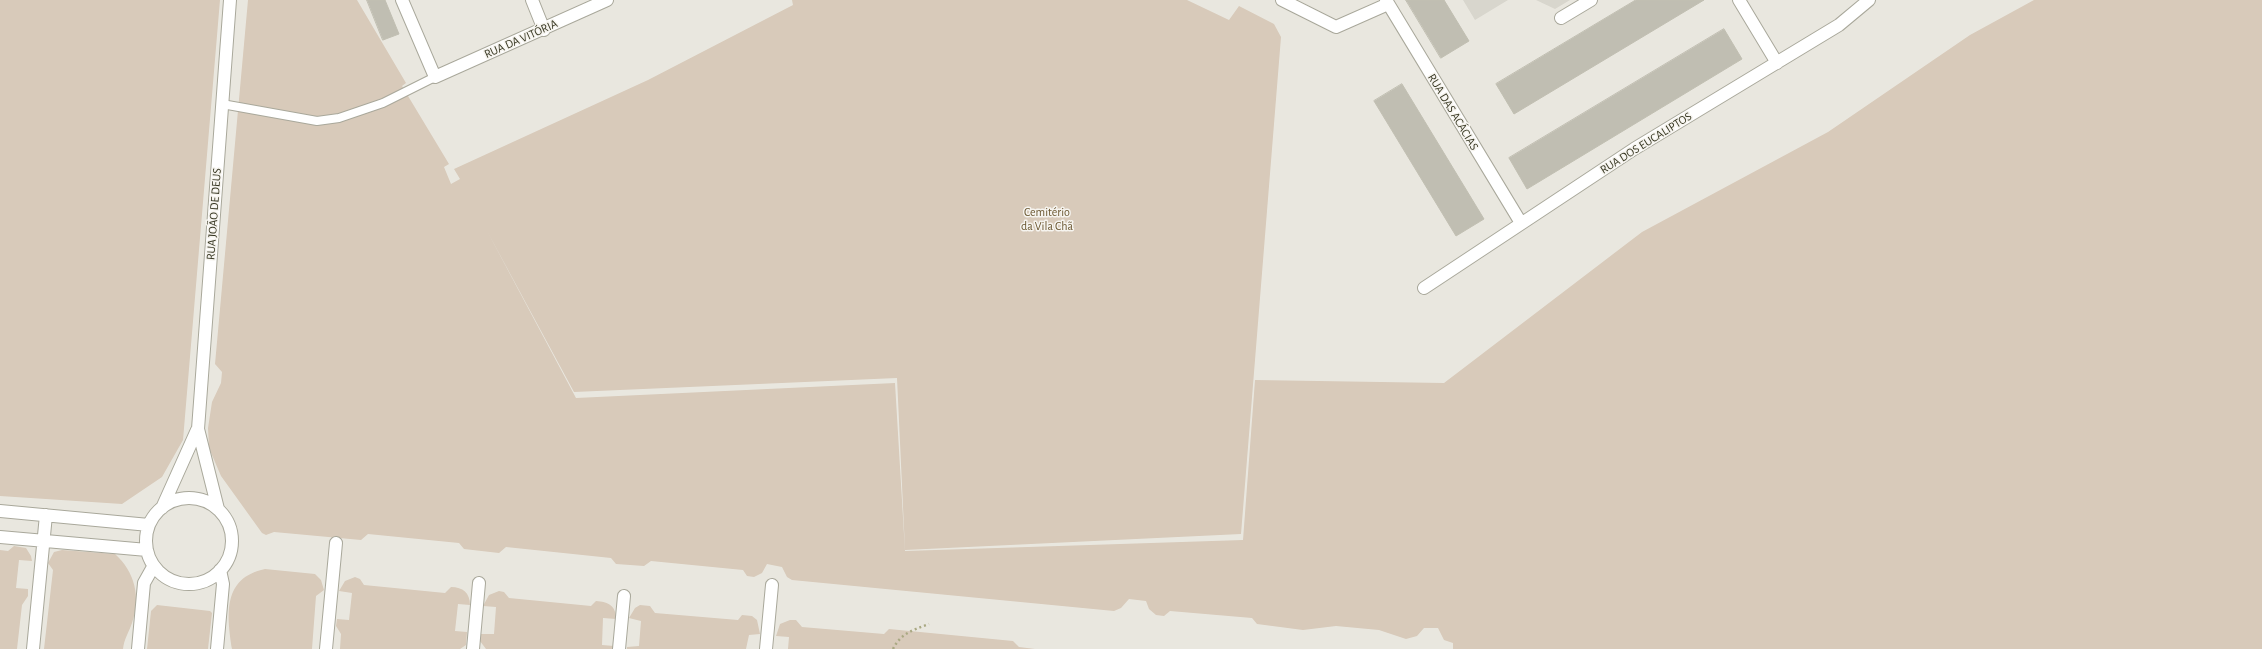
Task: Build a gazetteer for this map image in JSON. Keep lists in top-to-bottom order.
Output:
{
  "streets": {
    "street": [
      "RUA DA VITÓRIA",
      "RUA DAS ACÁCIAS",
      "RUA DOS EUCALIPTOS",
      "RUA JOÃO DE DEUS"
    ]
  },
  "crossings": [
    ["RUA DAS ACÁCIAS", "RUA DOS EUCALIPTOS"]
  ],
  "parks": ["Cemitério da Vila Chã"]
}
